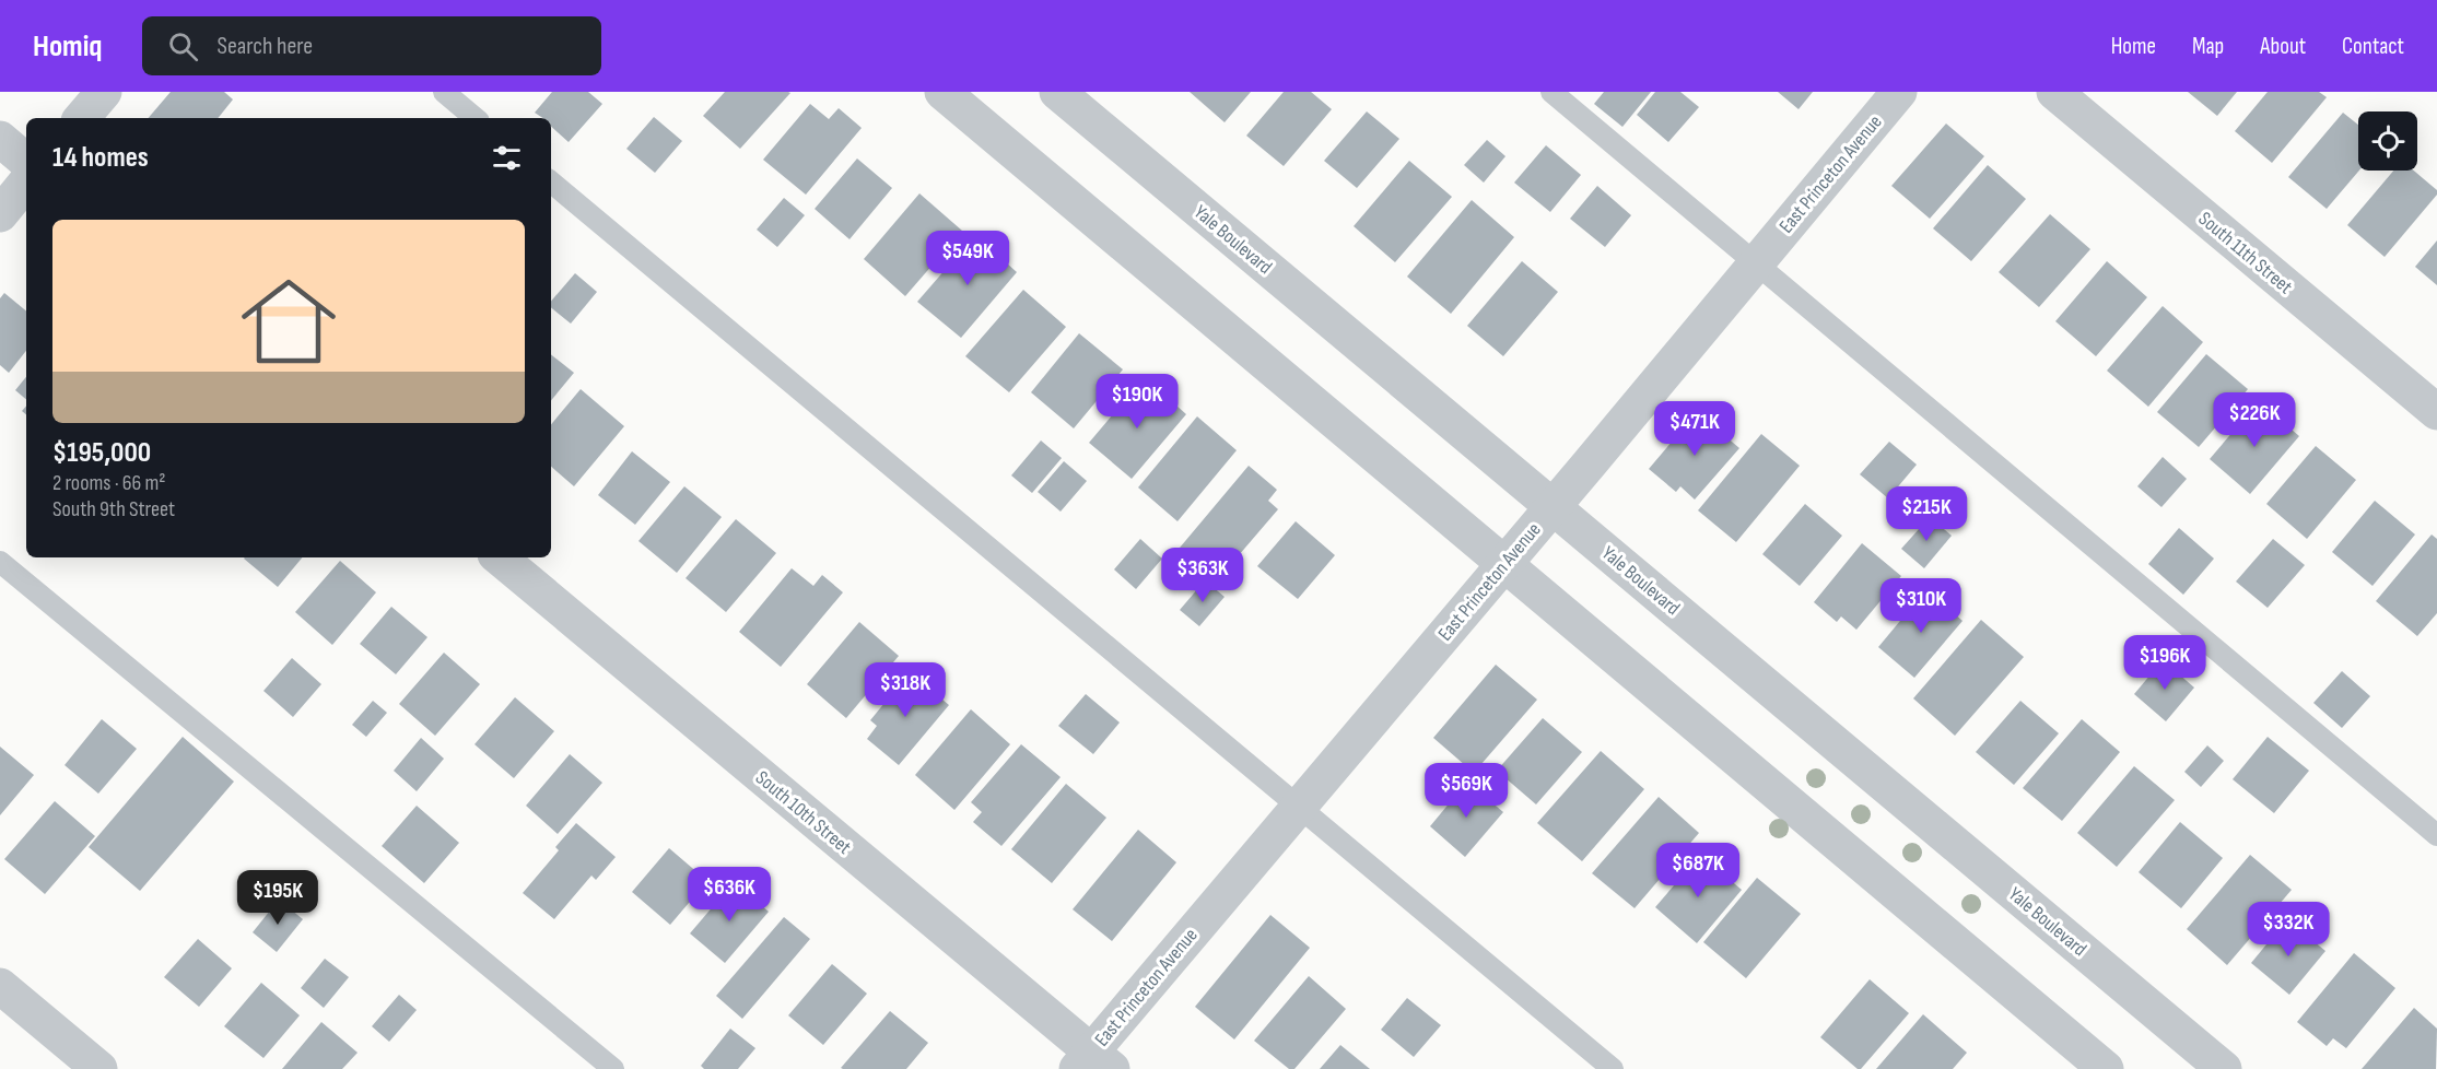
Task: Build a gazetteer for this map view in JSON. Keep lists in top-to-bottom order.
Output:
{
  "streets": {
    "street": [
      "East Princeton Avenue",
      "Yale Boulevard",
      "South 11th Street",
      "South 10th Street"
    ]
  },
  "crossings": [
    ["East Princeton Avenue", "Yale Boulevard"],
    ["East Princeton Avenue", "South 10th Street"]
  ],
  "page": {
    "header": "Homiq",
    "search": "Search here",
    "nav": [
      "Home",
      "Map",
      "About",
      "Contact"
    ],
    "heading": "14 homes",
    "list": [
      {
        "name": "$195,000",
        "note": "2 rooms · 66 m² · South 9th Street"
      }
    ],
    "price": [
      "$549K",
      "$190K",
      "$226K",
      "$471K",
      "$215K",
      "$363K",
      "$310K",
      "$196K",
      "$318K",
      "$569K",
      "$687K",
      "$636K",
      "$195K",
      "$332K"
    ]
  }
}
